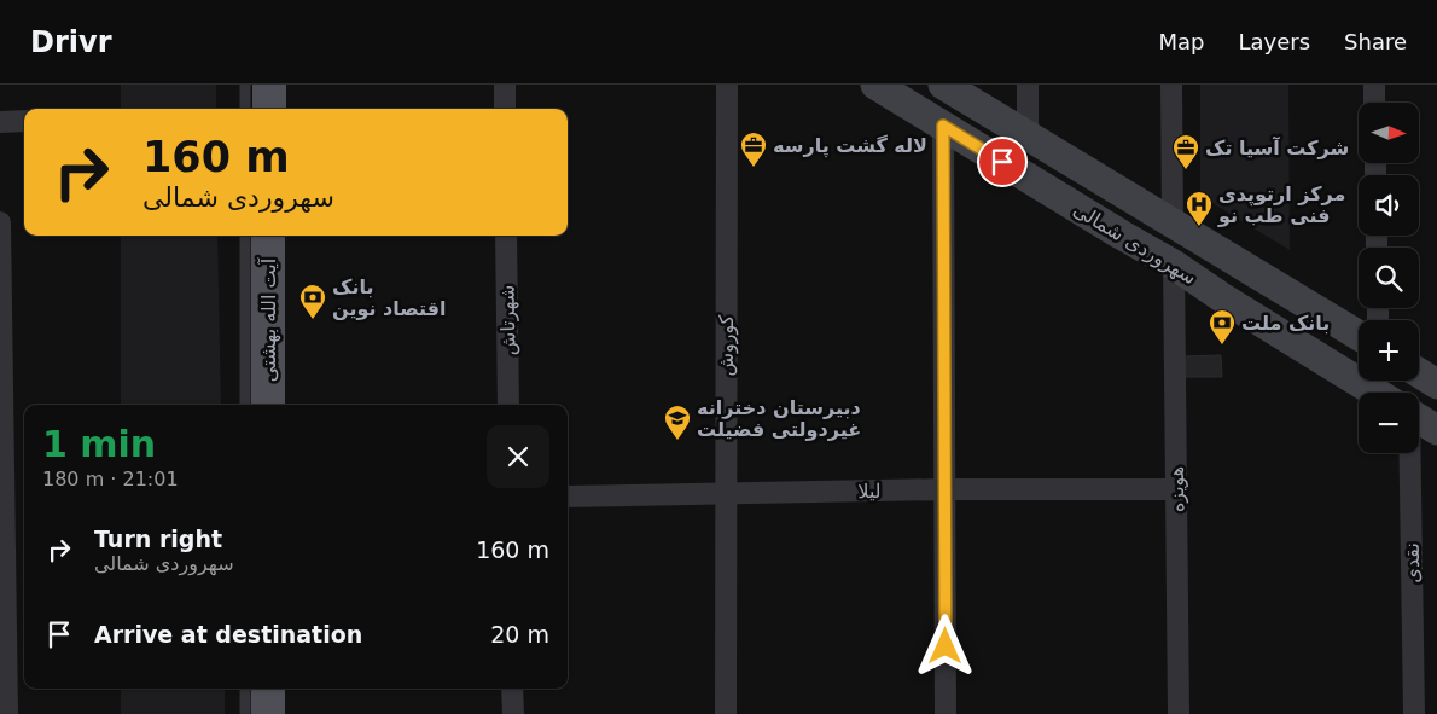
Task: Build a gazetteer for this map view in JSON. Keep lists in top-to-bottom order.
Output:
{
  "streets": {
    "main road": ["سهروردی شمالی", "آیت الله بهشتی"],
    "street": [
      "شهرتاش",
      "کوروش",
      "هویزه",
      "لیلا",
      "نقدی"
    ]
  },
  "crossings": [
    ["سهروردی شمالی", "هویزه"],
    ["کوروش", "لیلا"],
    ["هویزه", "لیلا"]
  ],
  "places": {
    "office": ["لاله گشت پارسه", "شرکت آسیا تک"],
    "hospital": ["مرکز ارتوپدی فنی طب نو"],
    "bank": ["بانک اقتصاد نوین", "بانک ملت"],
    "school or university": ["دبيرستان دخترانه غیردولتی فضیلت"]
  },
  "north": "right",
  "page": {
    "header": "Drivr",
    "nav": ["Map", "Layers", "Share"],
    "map_buttons": ["+", "−"],
    "turn": ["160 m", "سهروردی شمالی"],
    "heading": ["1 min", "180 m · 21:01"],
    "list": [
      {
        "name": "Turn right",
        "note": "سهروردی شمالی",
        "value": "160 m"
      },
      {
        "name": "Arrive at destination",
        "value": "20 m"
      }
    ]
  }
}
